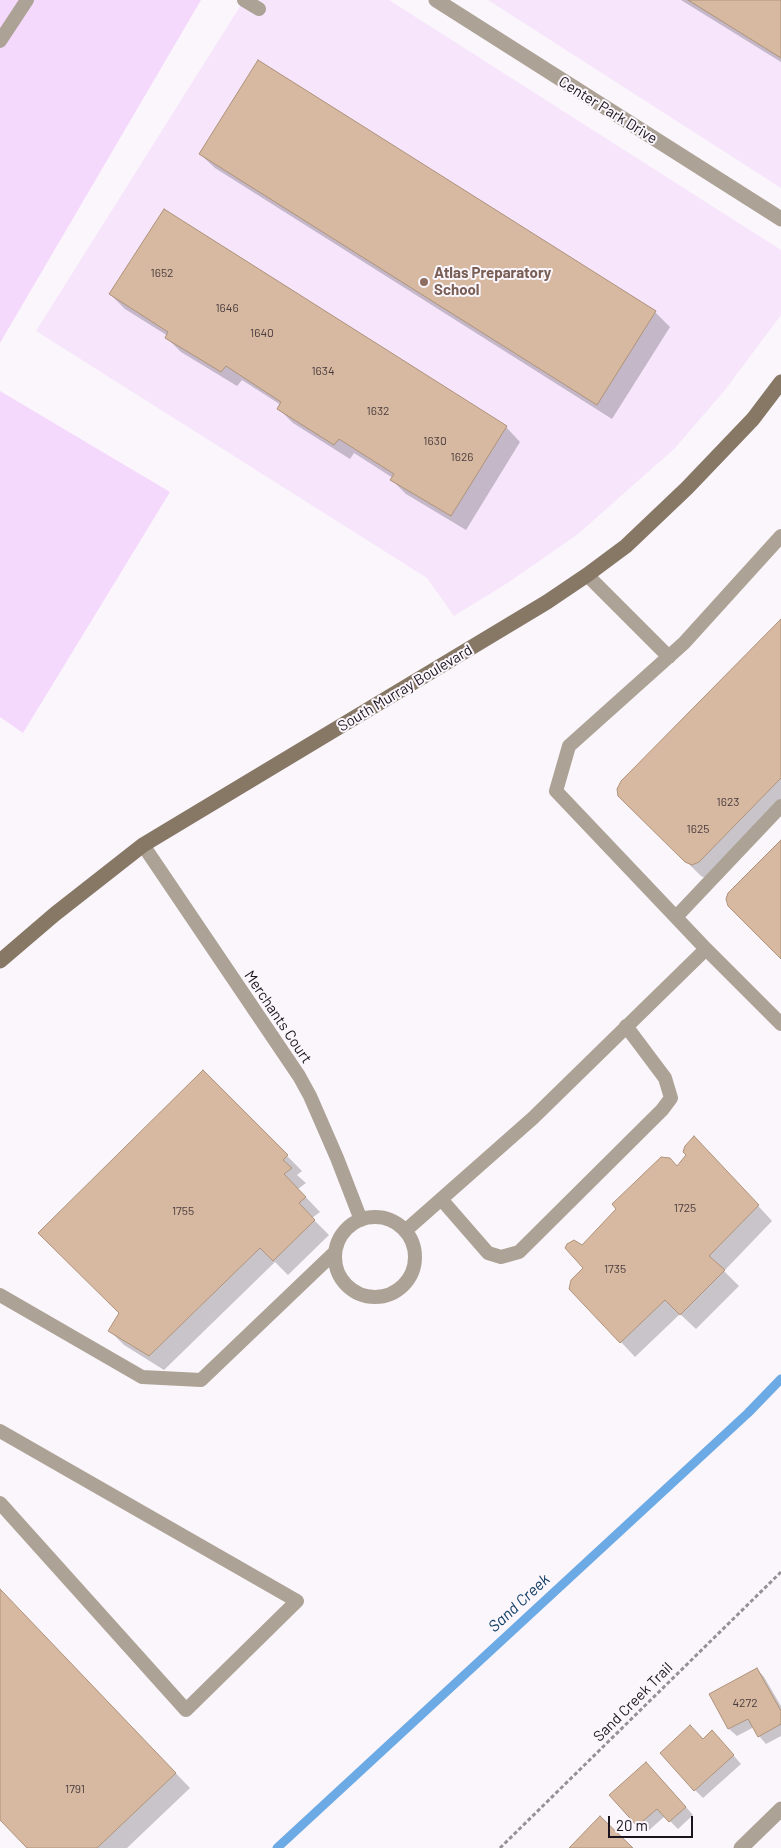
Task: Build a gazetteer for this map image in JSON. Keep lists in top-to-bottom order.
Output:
{
  "streets": {
    "main road": ["South Murray Boulevard"],
    "street": ["Center Park Drive"],
    "lane": ["Merchants Court"],
    "path": ["Sand Creek Trail"]
  },
  "crossings": [
    ["South Murray Boulevard", "Merchants Court"]
  ],
  "water": ["Sand Creek"],
  "places": ["Atlas Preparatory School"],
  "house_numbers": [
    "1652",
    "1646",
    "1640",
    "1634",
    "1632",
    "1630",
    "1626",
    "1623",
    "1625",
    "1725",
    "1755",
    "1735",
    "4272",
    "1791"
  ],
  "scale_bar": "20 m"
}
